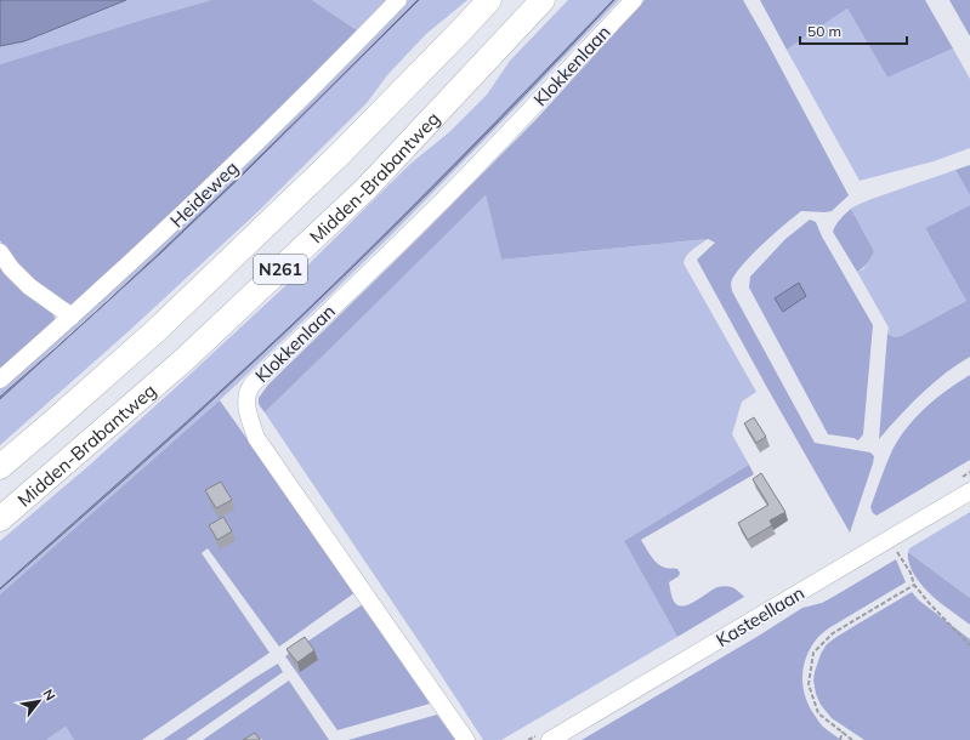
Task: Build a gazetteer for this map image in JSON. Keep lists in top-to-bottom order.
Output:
{
  "streets": {
    "highway": ["Midden-Brabantweg", "N261"],
    "street": ["Klokkenlaan", "Heideweg", "Kasteellaan"]
  },
  "scale_bar": "50 m",
  "north": "top right"
}
